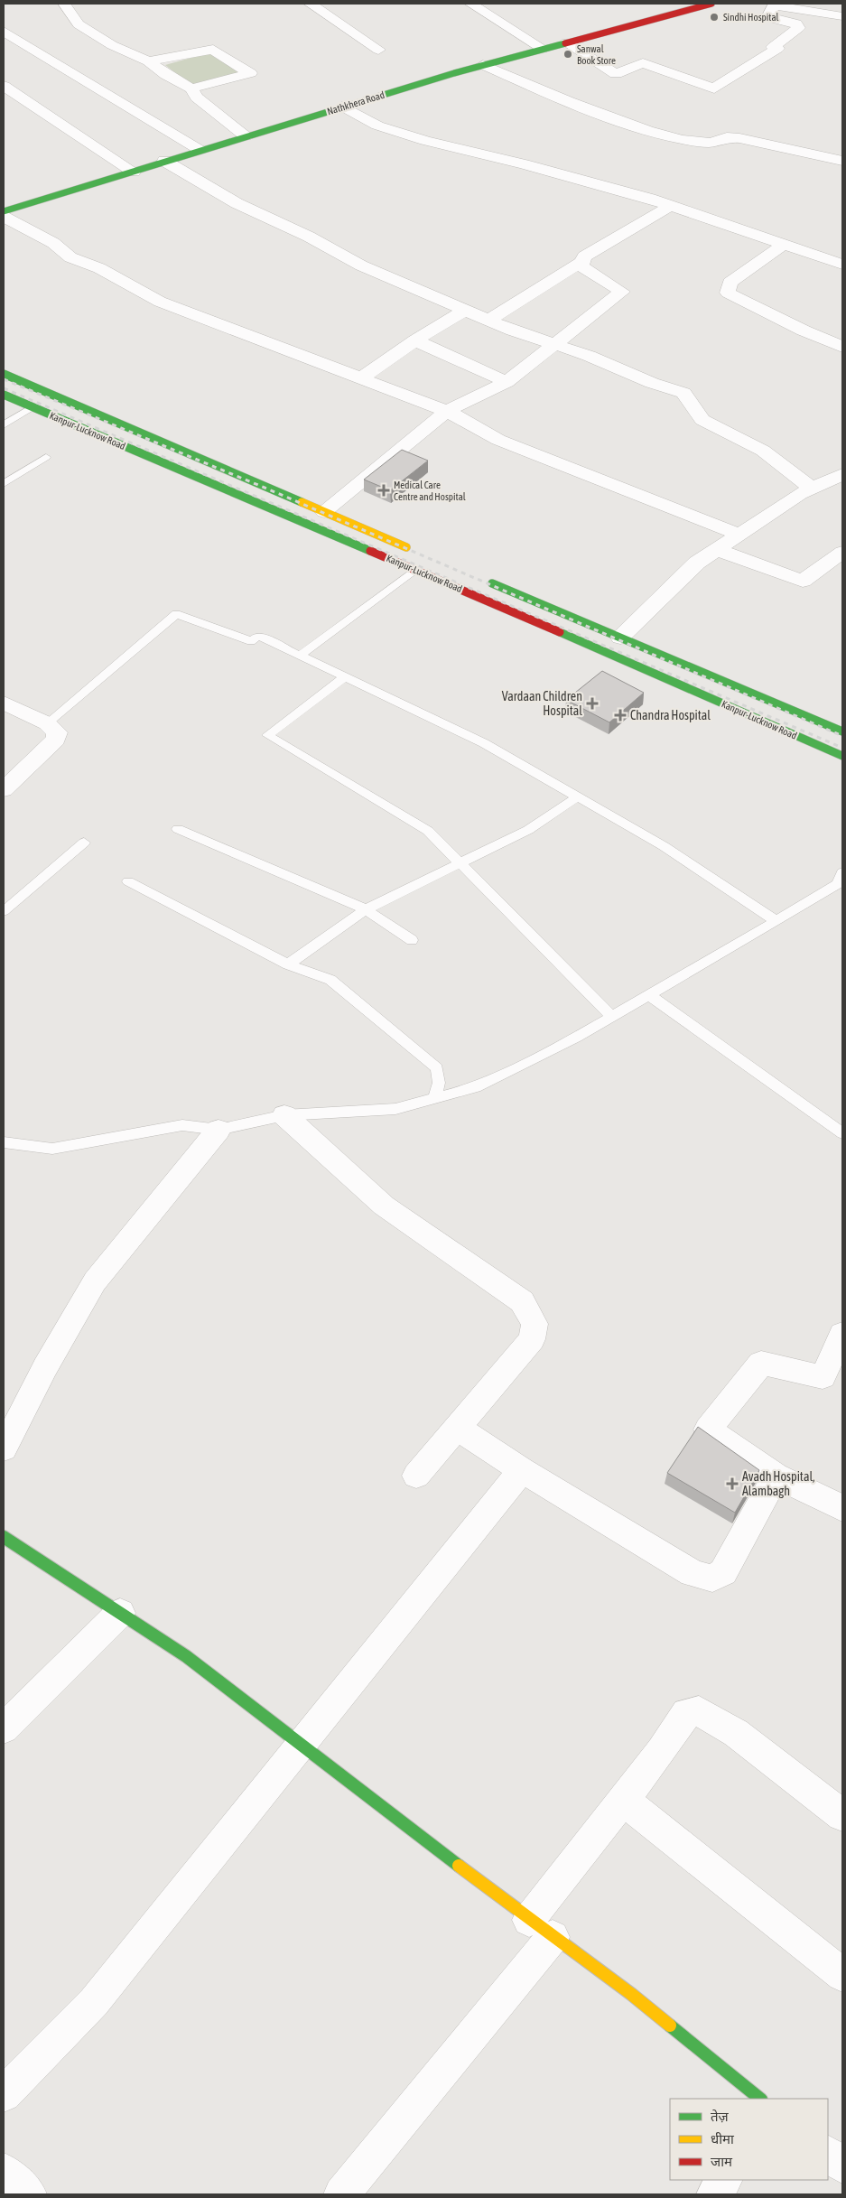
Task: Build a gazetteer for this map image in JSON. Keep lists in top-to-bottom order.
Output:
{
  "streets": {
    "main road": ["Nathkhera Road", "Kanpur-Lucknow Road"]
  },
  "places": {
    "other": ["Sindhi Hospital", "Sanwal Book Store"],
    "health": [
      "Medical Care Centre and Hospital",
      "Vardaan Children Hospital",
      "Chandra Hospital",
      "Avadh Hospital, Alambagh"
    ]
  },
  "legend": ["तेज़", "धीमा", "जाम"]
}
